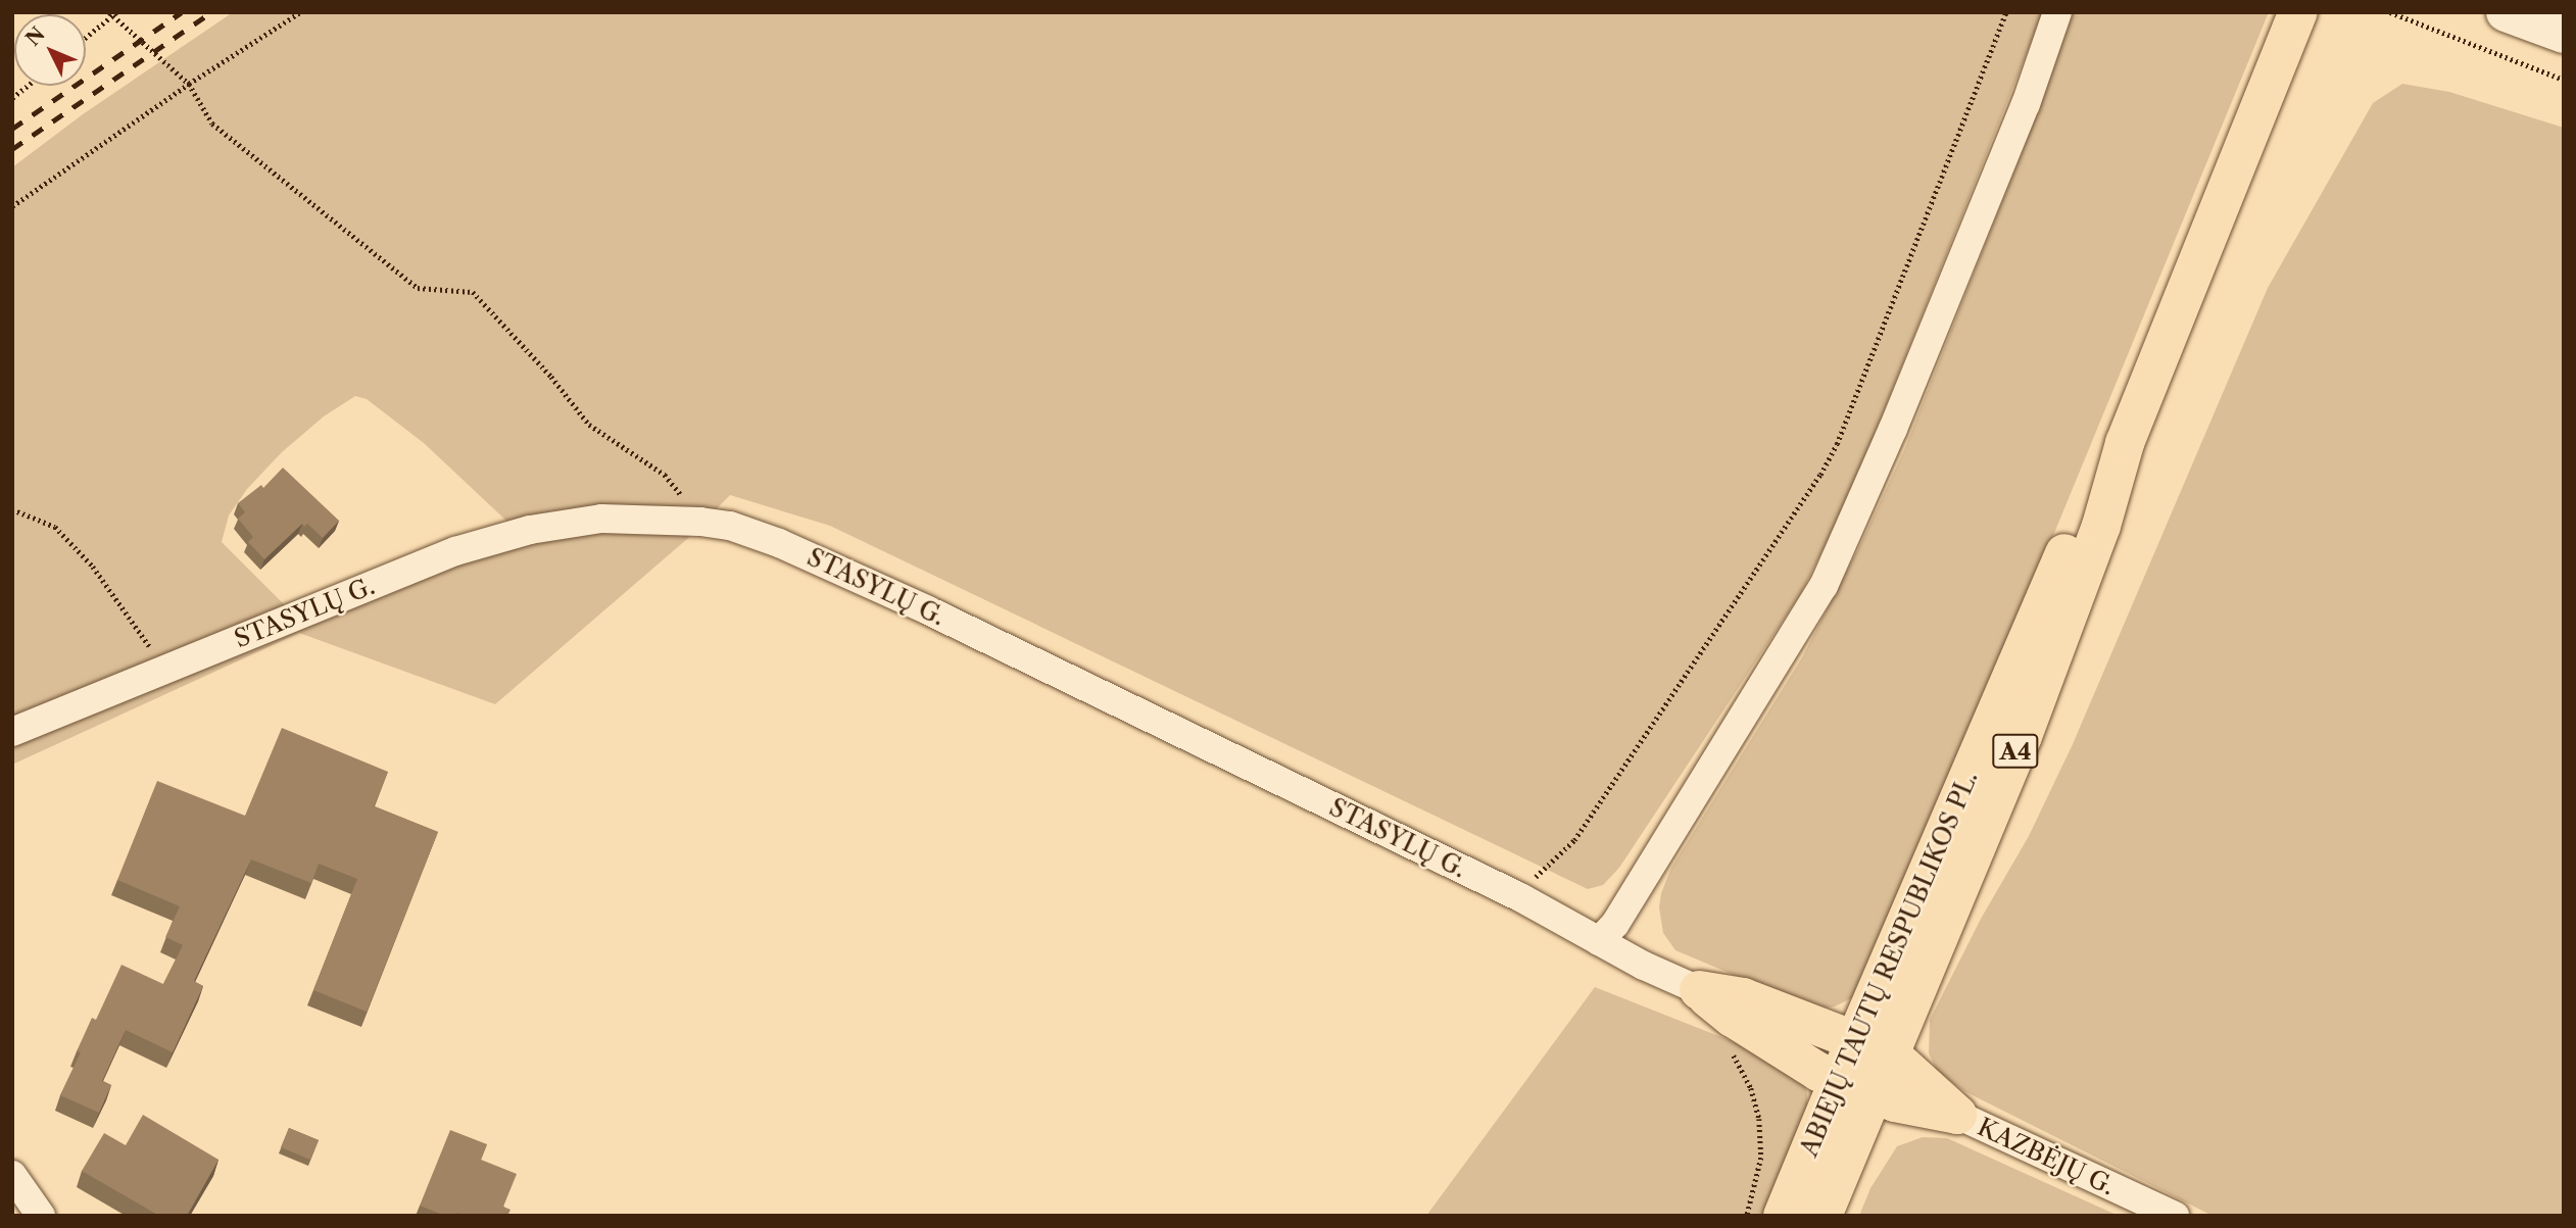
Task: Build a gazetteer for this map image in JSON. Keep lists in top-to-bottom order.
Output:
{
  "streets": {
    "highway": ["A4", "ABIEJŲ TAUTŲ RESPUBLIKOS PL."],
    "street": ["STASYLŲ G.", "KAZBĖJŲ G."]
  },
  "north": "top left"
}
